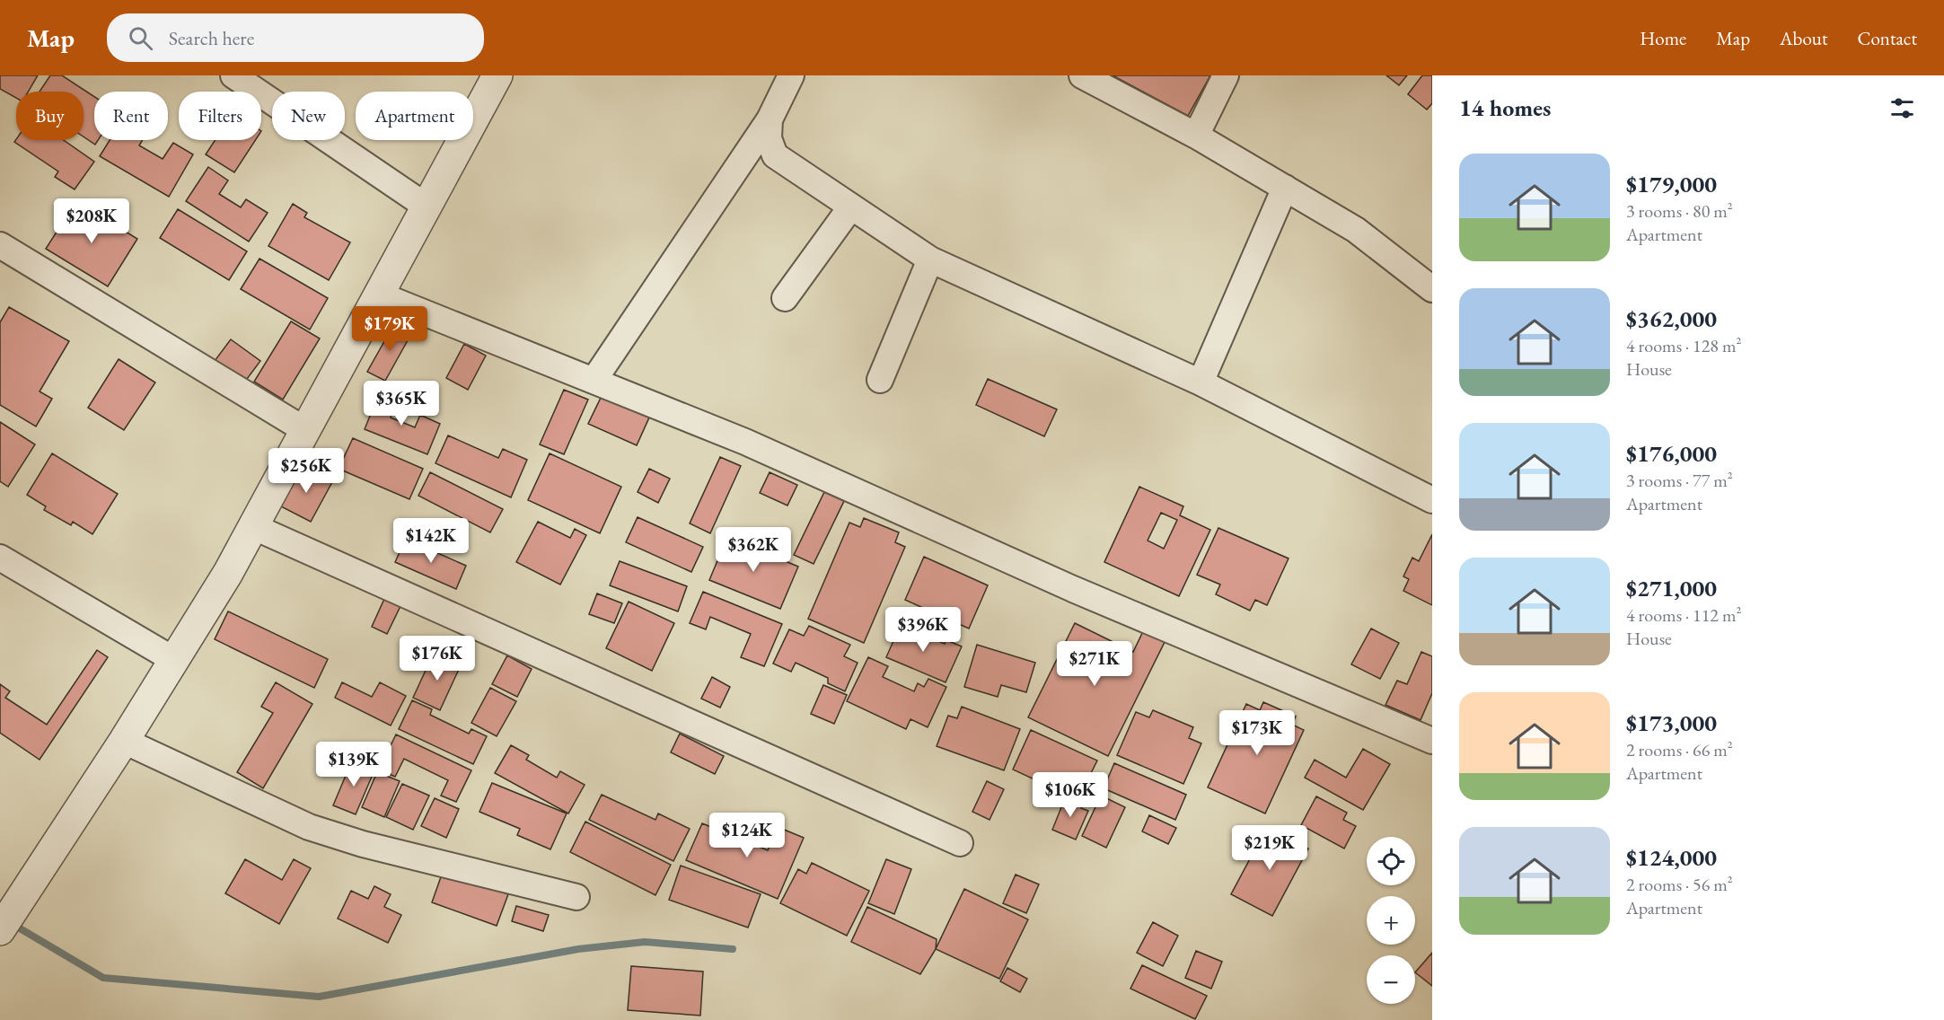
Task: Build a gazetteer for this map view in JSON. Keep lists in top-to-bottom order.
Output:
{
  "page": {
    "header": "Map",
    "search": "Search here",
    "nav": [
      "Home",
      "Map",
      "About",
      "Contact"
    ],
    "heading": "14 homes",
    "chip": [
      "Buy",
      "Rent",
      "Filters",
      "New",
      "Apartment"
    ],
    "list": [
      {
        "name": "$179,000",
        "note": "3 rooms · 80 m² · Apartment"
      },
      {
        "name": "$362,000",
        "note": "4 rooms · 128 m² · House"
      },
      {
        "name": "$176,000",
        "note": "3 rooms · 77 m² · Apartment"
      },
      {
        "name": "$271,000",
        "note": "4 rooms · 112 m² · House"
      },
      {
        "name": "$173,000",
        "note": "2 rooms · 66 m² · Apartment"
      },
      {
        "name": "$124,000",
        "note": "2 rooms · 56 m² · Apartment"
      }
    ],
    "price": [
      "$208K",
      "$179K",
      "$365K",
      "$256K",
      "$142K",
      "$362K",
      "$396K",
      "$176K",
      "$271K",
      "$173K",
      "$139K",
      "$106K",
      "$124K",
      "$219K"
    ],
    "map_buttons": ["+", "−"]
  }
}
